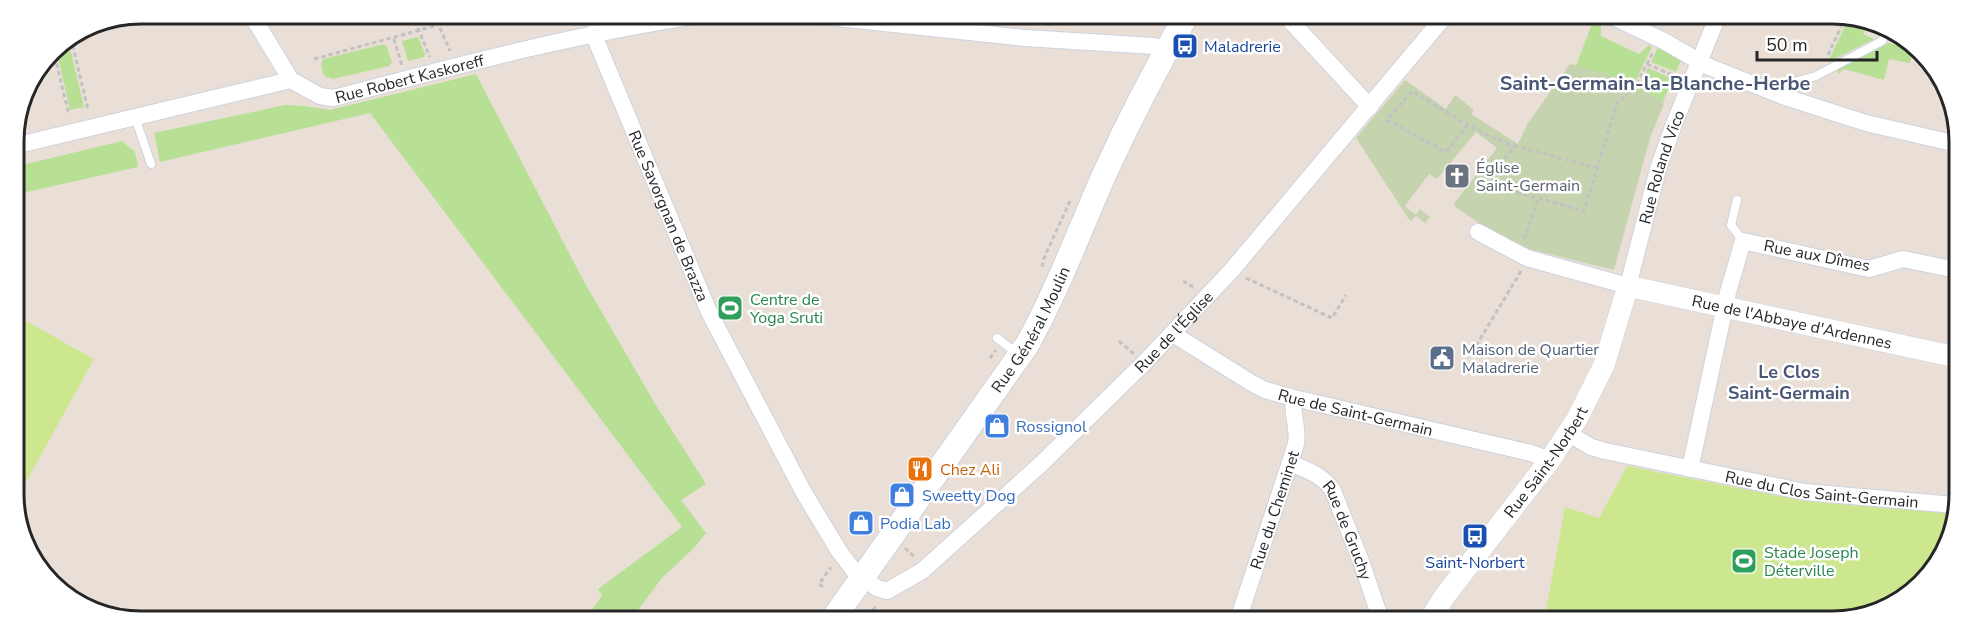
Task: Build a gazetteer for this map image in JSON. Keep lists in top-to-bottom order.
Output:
{
  "streets": {
    "main road": ["Rue Général Moulin"],
    "street": [
      "Rue Robert Kaskoreff",
      "Rue Roland Vico",
      "Rue Savorgnan de Brazza",
      "Rue aux Dîmes",
      "Rue de l'Abbaye d'Ardennes",
      "Rue de l'Église",
      "Rue de Saint-Germain",
      "Rue Saint-Norbert",
      "Rue du Clos Saint-Germain",
      "Rue du Cheminet",
      "Rue de Gruchy"
    ]
  },
  "crossings": [
    ["Rue Robert Kaskoreff", "Rue Savorgnan de Brazza"],
    ["Rue Roland Vico", "Rue de l'Abbaye d'Ardennes"],
    ["Rue Roland Vico", "Rue Saint-Norbert"],
    ["Rue Savorgnan de Brazza", "Rue Général Moulin"],
    ["Rue Savorgnan de Brazza", "Rue de l'Église"],
    ["Rue aux Dîmes", "Rue de l'Abbaye d'Ardennes"],
    ["Rue de l'Abbaye d'Ardennes", "Rue Saint-Norbert"],
    ["Rue Général Moulin", "Rue de l'Église"],
    ["Rue de l'Église", "Rue de Saint-Germain"],
    ["Rue de Saint-Germain", "Rue Saint-Norbert"],
    ["Rue de Saint-Germain", "Rue du Cheminet"],
    ["Rue Saint-Norbert", "Rue du Clos Saint-Germain"],
    ["Rue du Cheminet", "Rue de Gruchy"]
  ],
  "districts": ["Saint-Germain-la-Blanche-Herbe", "Le Clos Saint-Germain"],
  "places": {
    "bus stop": ["Maladrerie", "Saint-Norbert"],
    "church": ["Église Saint-Germain"],
    "sports": ["Centre de Yoga Sruti", "Stade Joseph Déterville"],
    "public building": ["Maison de Quartier Maladrerie"],
    "shop": ["Rossignol", "Sweetty Dog", "Podia Lab"],
    "restaurant": ["Chez Ali"]
  },
  "scale_bar": "50 m"
}
